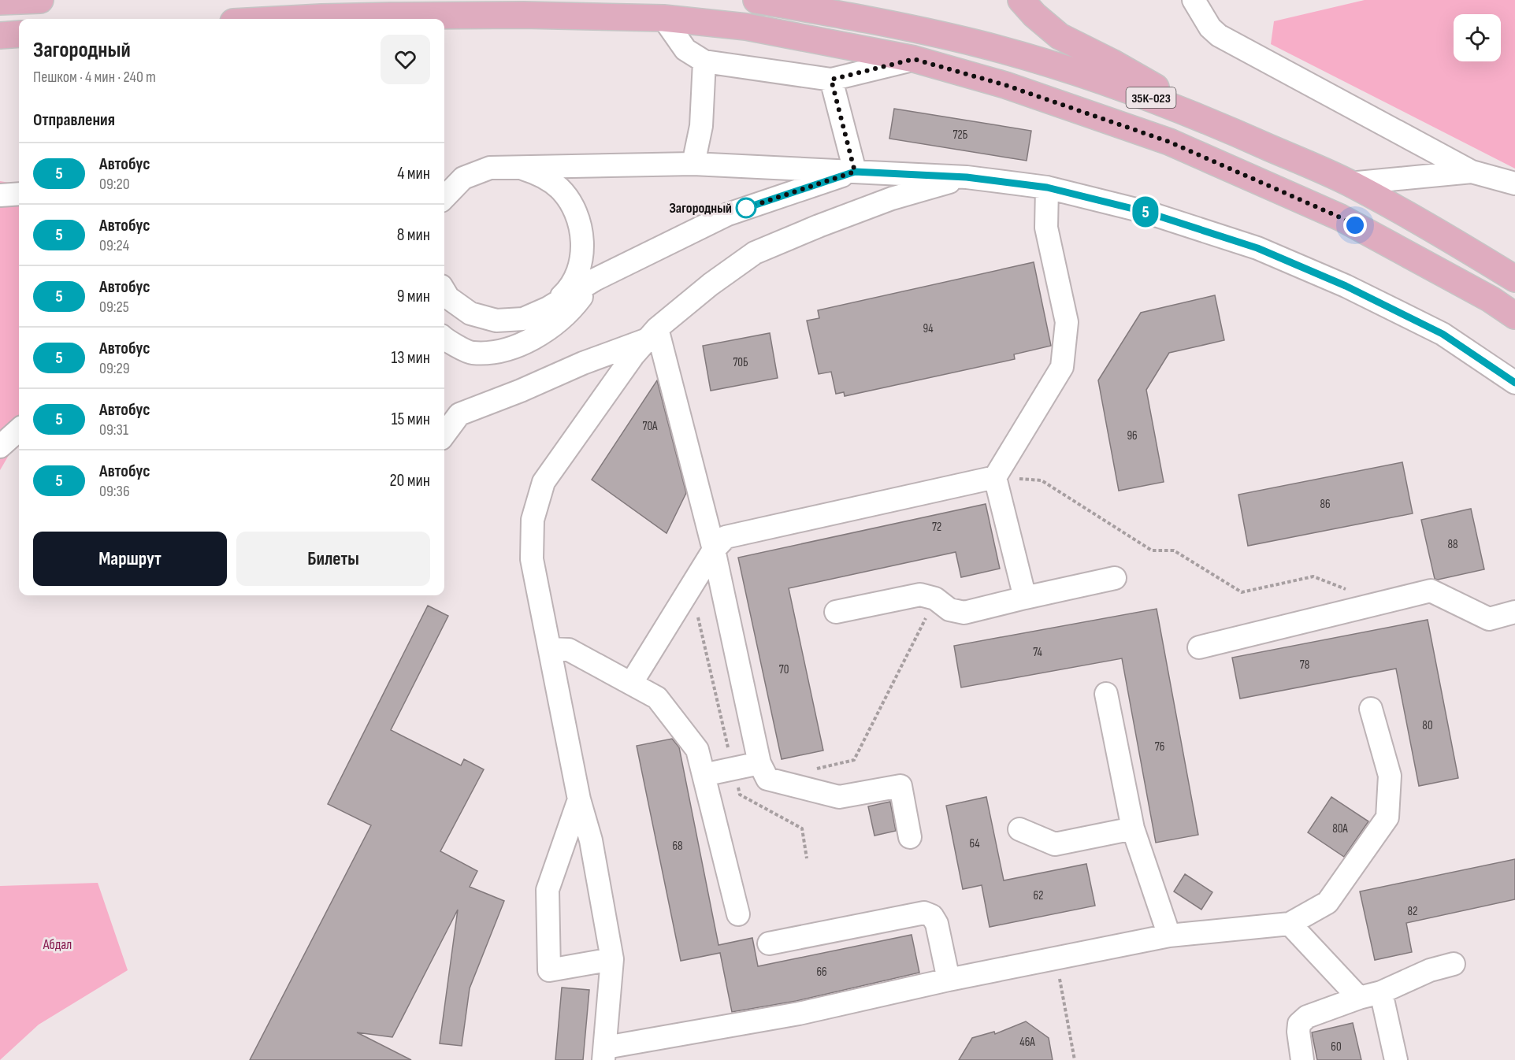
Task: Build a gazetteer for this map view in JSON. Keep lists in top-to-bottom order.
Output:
{
  "streets": {
    "main road": ["35К-023"]
  },
  "parks": ["Абдал"],
  "places": ["Загородный"],
  "lines": ["bus line 5"],
  "house_numbers": [
    "72Б",
    "94",
    "70Б",
    "70А",
    "96",
    "86",
    "72",
    "88",
    "74",
    "78",
    "70",
    "80",
    "76",
    "80А",
    "64",
    "68",
    "62",
    "82",
    "66",
    "46А",
    "60"
  ],
  "page": {
    "on_map": "5",
    "heading": [
      ["Загородный", "Пешком · 4 мин · 240 m"],
      "Отправления"
    ],
    "list": [
      {
        "mark": "5",
        "name": "Автобус",
        "note": "09:20",
        "value": "4 мин"
      },
      {
        "mark": "5",
        "name": "Автобус",
        "note": "09:24",
        "value": "8 мин"
      },
      {
        "mark": "5",
        "name": "Автобус",
        "note": "09:25",
        "value": "9 мин"
      },
      {
        "mark": "5",
        "name": "Автобус",
        "note": "09:29",
        "value": "13 мин"
      },
      {
        "mark": "5",
        "name": "Автобус",
        "note": "09:31",
        "value": "15 мин"
      },
      {
        "mark": "5",
        "name": "Автобус",
        "note": "09:36",
        "value": "20 мин"
      }
    ],
    "buttons": ["Маршрут", "Билеты"]
  }
}
